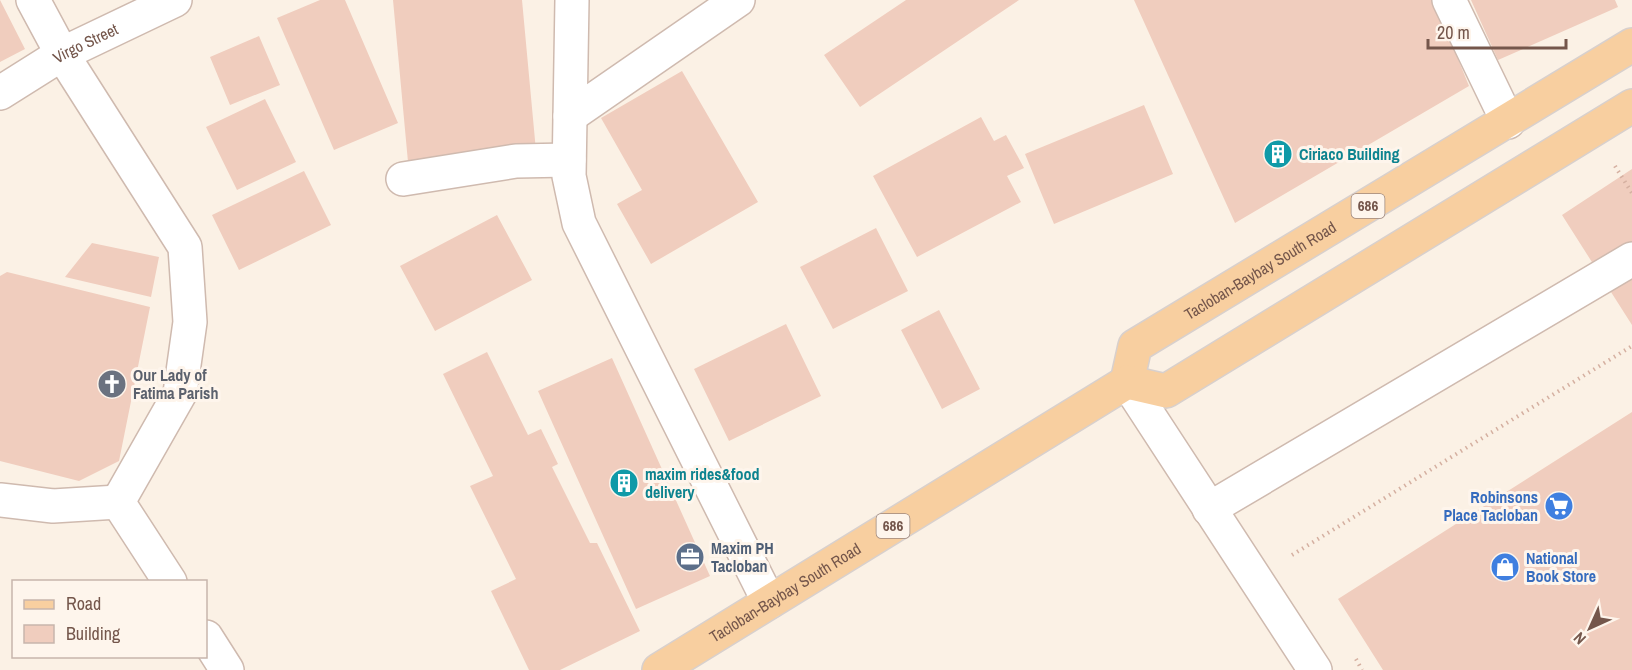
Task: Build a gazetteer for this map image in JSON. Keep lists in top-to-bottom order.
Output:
{
  "streets": {
    "main road": ["686", "Tacloban-Baybay South Road"],
    "street": ["Virgo Street"]
  },
  "places": {
    "building": ["Ciriaco Building", "maxim rides&food delivery"],
    "church": ["Our Lady of Fatima Parish"],
    "supermarket": ["Robinsons Place Tacloban"],
    "office": ["Maxim PH Tacloban"],
    "shop": ["National Book Store"]
  },
  "legend": ["Road", "Building"],
  "scale_bar": "20 m",
  "north": "bottom left"
}
